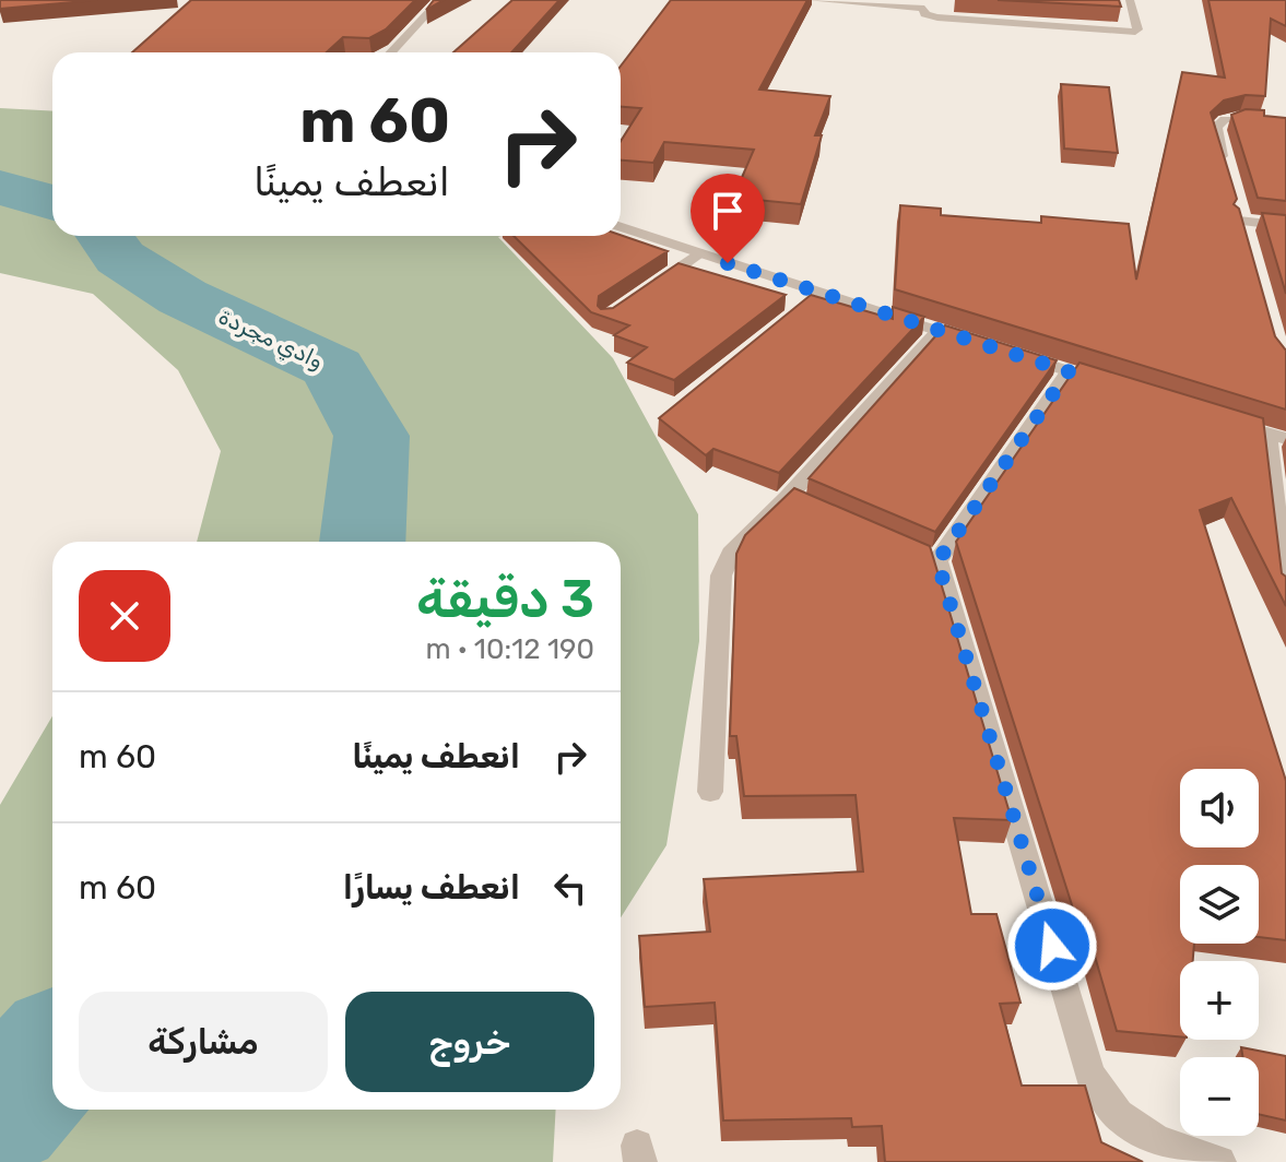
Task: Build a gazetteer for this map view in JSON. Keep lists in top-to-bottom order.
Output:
{
  "water": ["وادي مجردة"],
  "page": {
    "turn": ["60 m", "انعطف يمينًا"],
    "heading": ["3 دقيقة", "190 m · 10:12"],
    "list": [
      {
        "name": "انعطف يمينًا",
        "value": "60 m"
      },
      {
        "name": "انعطف يسارًا",
        "value": "60 m"
      }
    ],
    "map_buttons": ["+", "−"],
    "buttons": ["خروج", "مشاركة"]
  }
}
